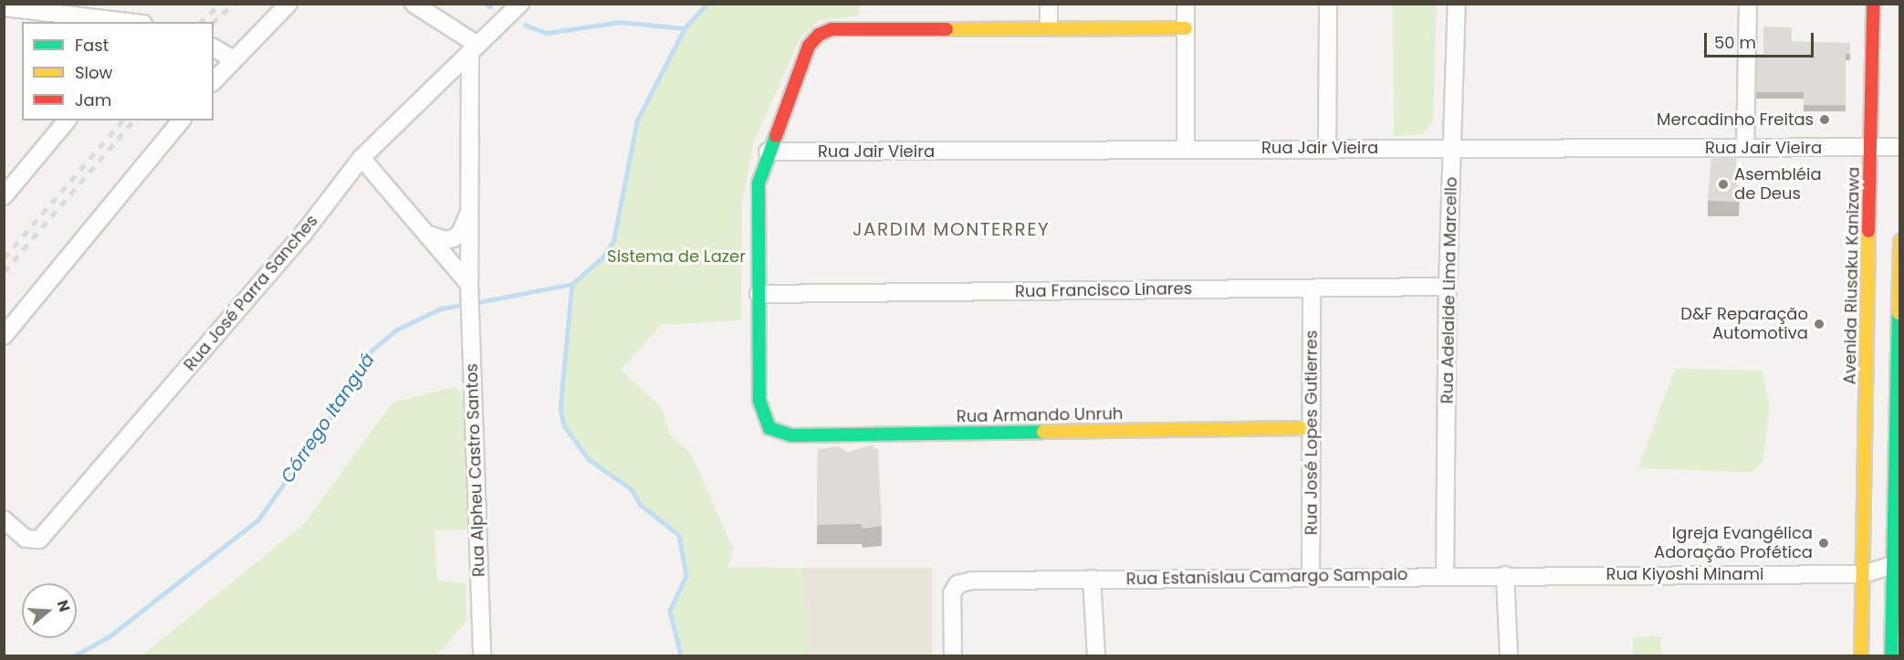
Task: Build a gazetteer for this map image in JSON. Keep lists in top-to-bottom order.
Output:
{
  "streets": {
    "street": [
      "Rua Jair Vieira",
      "Avenida Riusaku Kanizawa",
      "Rua Francisco Linares",
      "Rua Adelaide Lima Marcello",
      "Rua José Parra Sanches",
      "Rua Armando Unruh",
      "Rua José Lopes Gutierres",
      "Rua Alpheu Castro Santos",
      "Rua Kiyoshi Minami",
      "Rua Estanislau Camargo Sampaio"
    ]
  },
  "crossings": [
    ["Rua Jair Vieira", "Avenida Riusaku Kanizawa"],
    ["Rua Jair Vieira", "Rua Adelaide Lima Marcello"],
    ["Avenida Riusaku Kanizawa", "Rua Kiyoshi Minami"],
    ["Rua Francisco Linares", "Rua Adelaide Lima Marcello"],
    ["Rua Francisco Linares", "Rua Armando Unruh"],
    ["Rua Francisco Linares", "Rua José Lopes Gutierres"],
    ["Rua Adelaide Lima Marcello", "Rua Estanislau Camargo Sampaio"],
    ["Rua José Parra Sanches", "Rua Alpheu Castro Santos"],
    ["Rua Armando Unruh", "Rua José Lopes Gutierres"],
    ["Rua José Lopes Gutierres", "Rua Estanislau Camargo Sampaio"],
    ["Rua Kiyoshi Minami", "Rua Estanislau Camargo Sampaio"]
  ],
  "districts": ["JARDIM MONTERREY"],
  "water": ["Córrego Itanguá"],
  "parks": ["Sistema de Lazer"],
  "places": [
    "Mercadinho Freitas",
    "Asembléia de Deus",
    "D&F Reparação Automotiva",
    "Igreja Evangélica Adoração Profética"
  ],
  "legend": ["Fast", "Slow", "Jam"],
  "scale_bar": "50 m",
  "north": "right"
}
